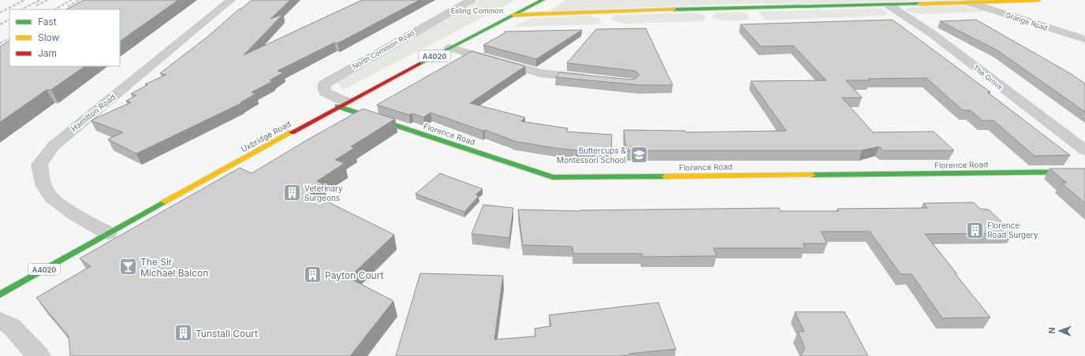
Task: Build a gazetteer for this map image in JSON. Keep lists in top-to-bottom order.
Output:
{
  "streets": {
    "street": [
      "Grange Road",
      "North Common Road",
      "A4020",
      "The Grove",
      "Hamilton Road",
      "Florence Road",
      "Uxbridge Road"
    ]
  },
  "crossings": [
    ["North Common Road", "Florence Road"],
    ["North Common Road", "Uxbridge Road"],
    ["Hamilton Road", "Uxbridge Road"],
    ["Florence Road", "Uxbridge Road"]
  ],
  "parks": ["Ealing Common"],
  "places": {
    "school or university": ["Buttercups & Montessori School"],
    "building": [
      "Veterinary Surgeons",
      "Florence Road Surgery",
      "Payton Court",
      "Tunstall Court"
    ],
    "bar": ["The Sir Michael Balcon"]
  },
  "legend": ["Fast", "Slow", "Jam"],
  "north": "left"
}
